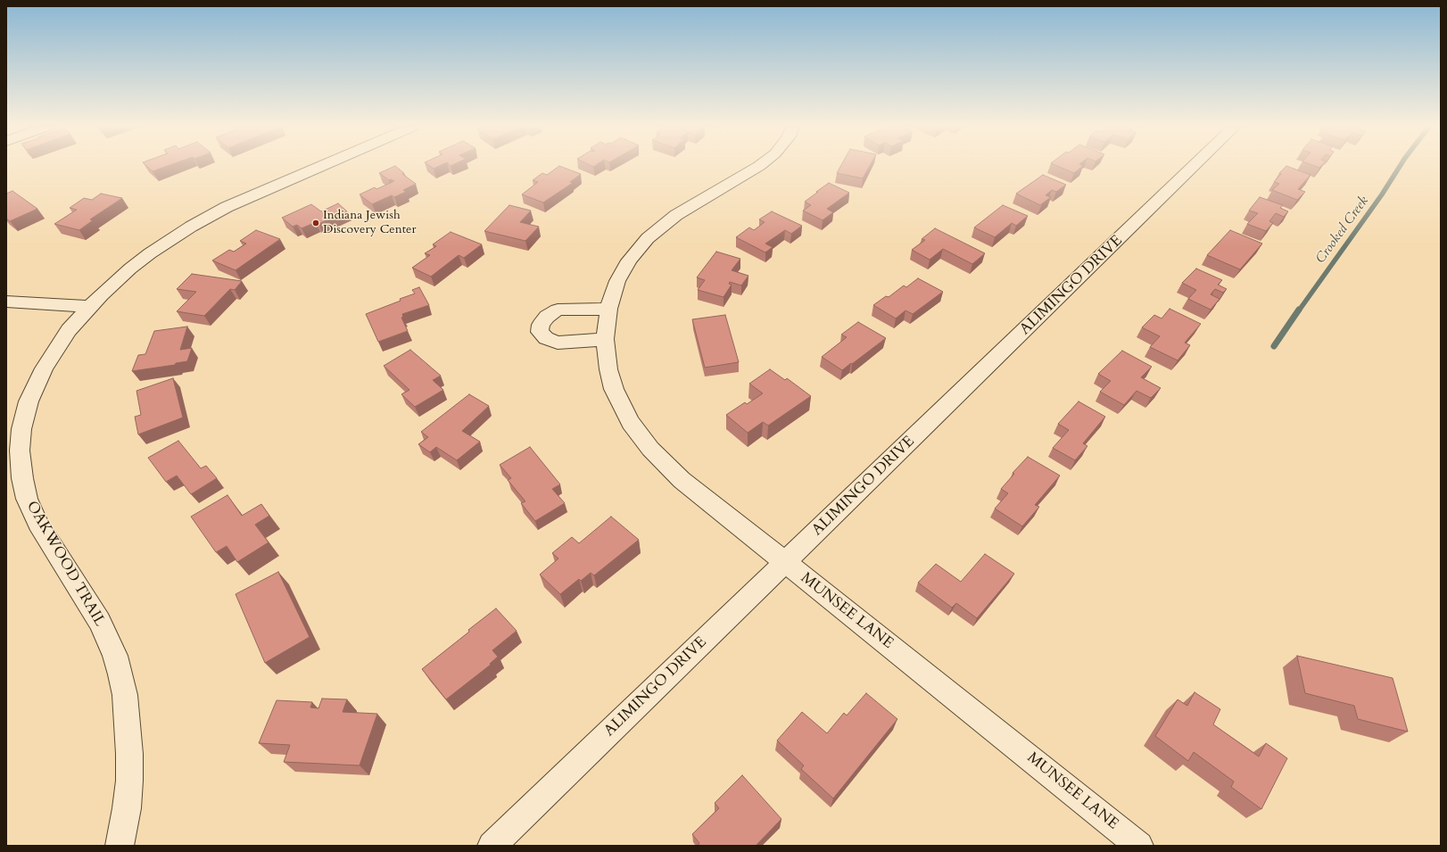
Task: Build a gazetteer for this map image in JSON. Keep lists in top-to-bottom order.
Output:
{
  "streets": {
    "street": ["ALIMINGO DRIVE", "OAKWOOD TRAIL", "MUNSEE LANE"]
  },
  "crossings": [
    ["ALIMINGO DRIVE", "MUNSEE LANE"]
  ],
  "water": ["Crooked Creek"],
  "places": ["Indiana Jewish Discovery Center"]
}
